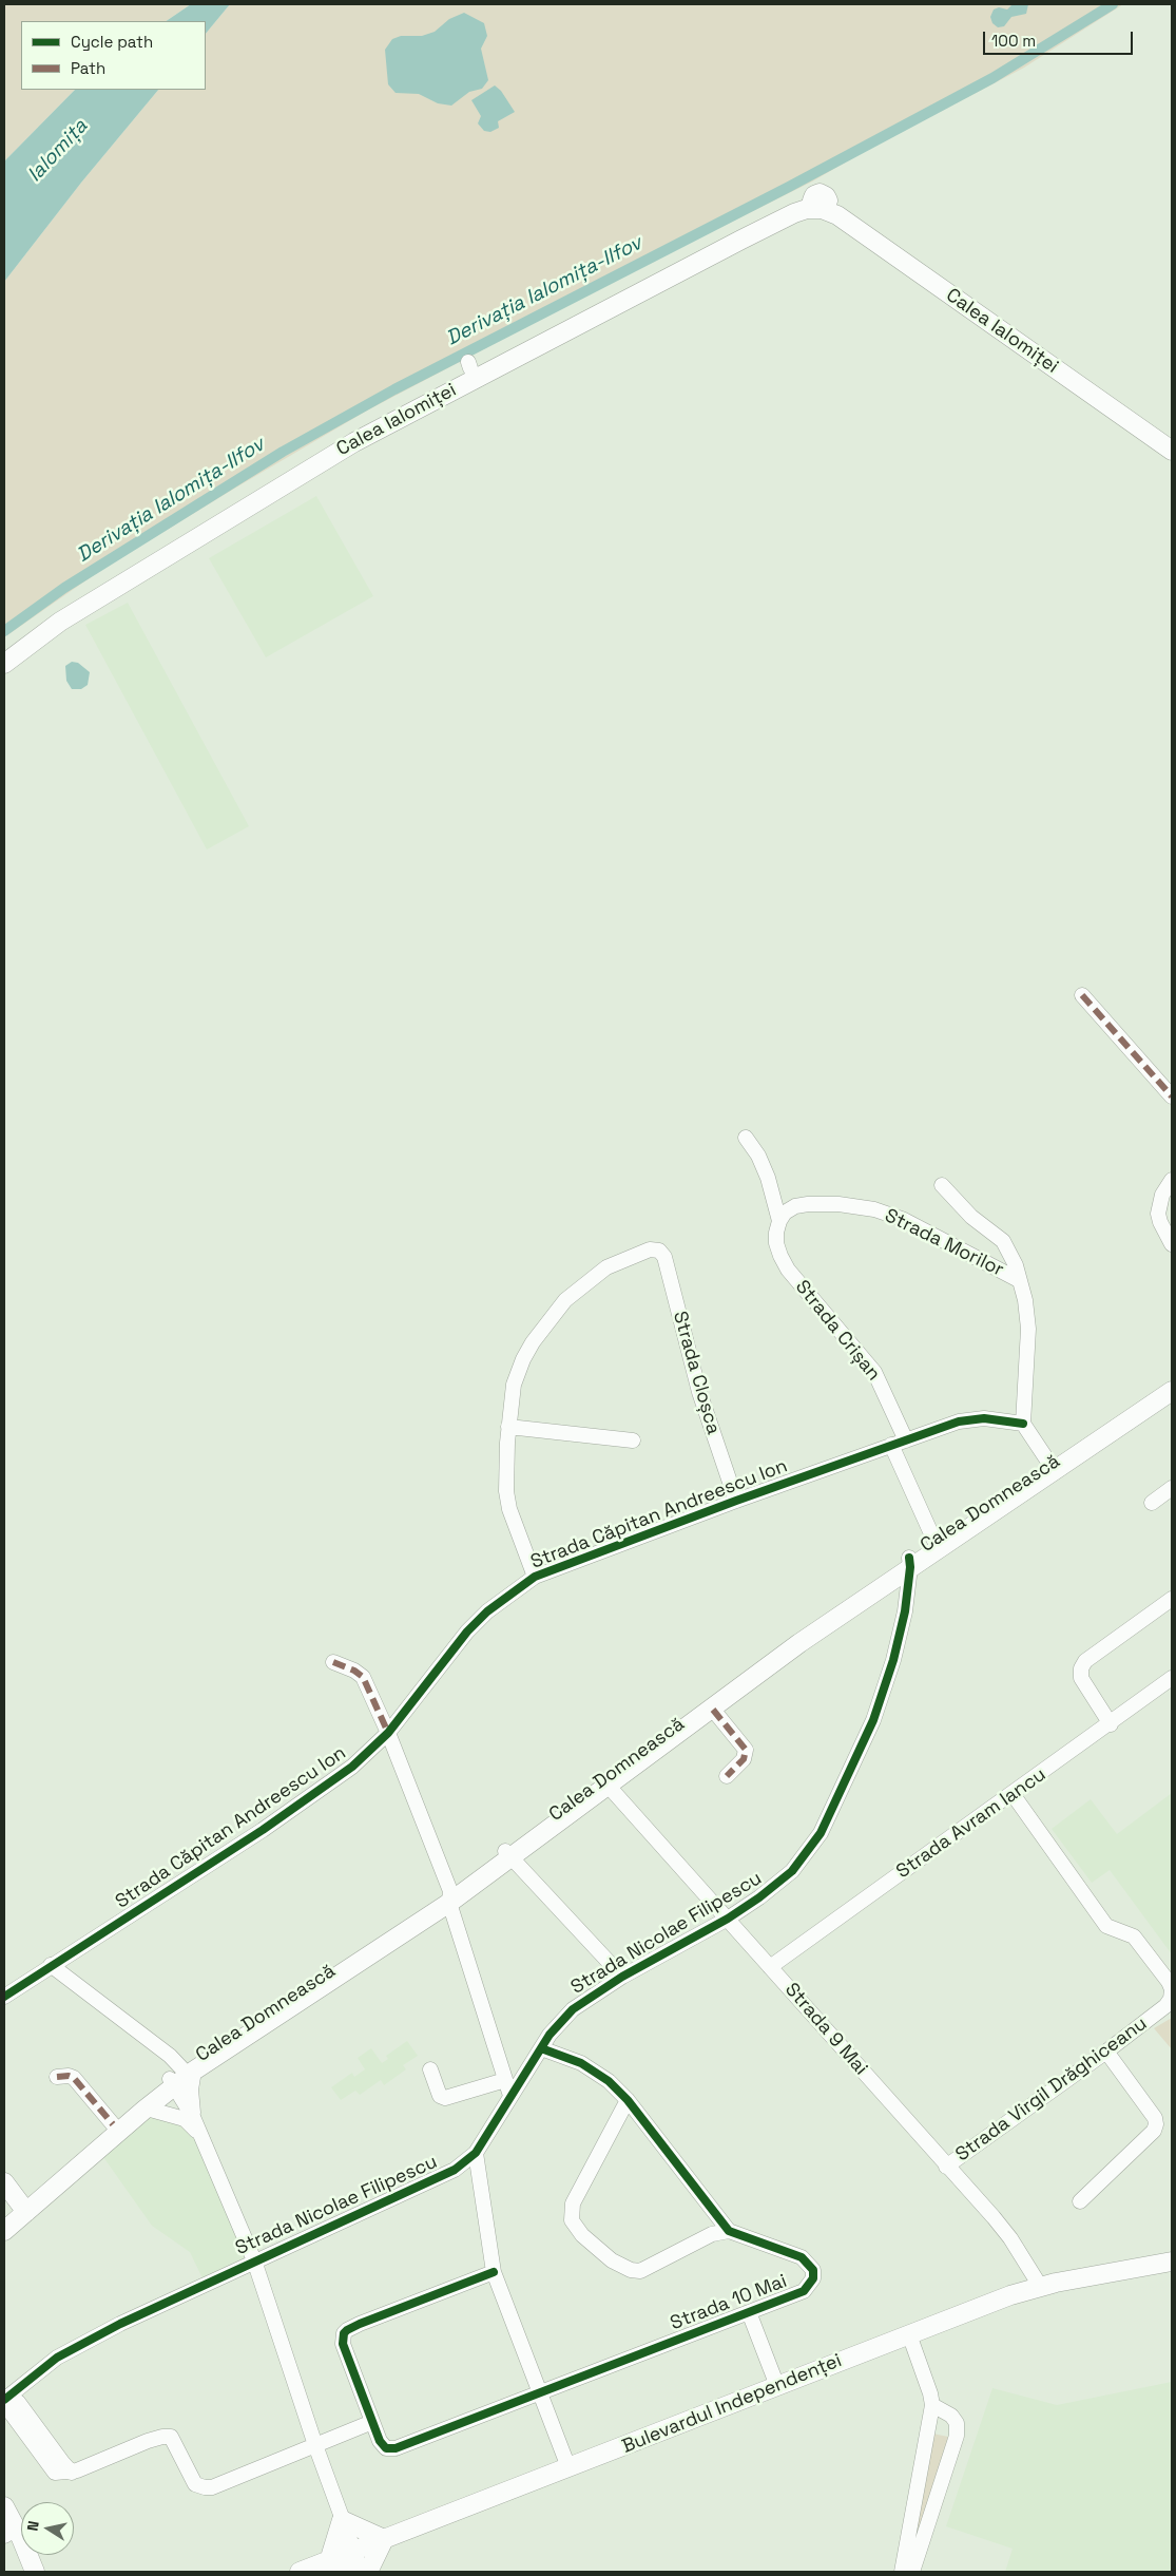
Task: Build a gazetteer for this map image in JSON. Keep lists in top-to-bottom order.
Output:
{
  "streets": {
    "main road": ["Calea Ialomiței", "Calea Domnească", "Bulevardul Independenței"],
    "street": [
      "Strada Morilor",
      "Strada Crișan",
      "Strada Cloșca",
      "Strada Căpitan Andreescu Ion",
      "Strada Avram Iancu",
      "Strada Nicolae Filipescu",
      "Strada 9 Mai",
      "Strada Virgil Drăghiceanu",
      "Strada 10 Mai"
    ]
  },
  "crossings": [
    ["Strada Morilor", "Strada Crișan"],
    ["Strada Crișan", "Calea Domnească"],
    ["Strada Crișan", "Strada Căpitan Andreescu Ion"],
    ["Strada Cloșca", "Strada Căpitan Andreescu Ion"],
    ["Calea Domnească", "Strada Nicolae Filipescu"],
    ["Calea Domnească", "Strada 9 Mai"],
    ["Strada Avram Iancu", "Strada 9 Mai"],
    ["Strada Avram Iancu", "Strada Virgil Drăghiceanu"],
    ["Strada Nicolae Filipescu", "Strada 9 Mai"],
    ["Strada 9 Mai", "Strada Virgil Drăghiceanu"],
    ["Strada 9 Mai", "Bulevardul Independenței"]
  ],
  "water": ["Ialomița", "Derivația Ialomița-Ilfov"],
  "legend": ["Cycle path", "Path"],
  "scale_bar": "100 m",
  "north": "left"
}
